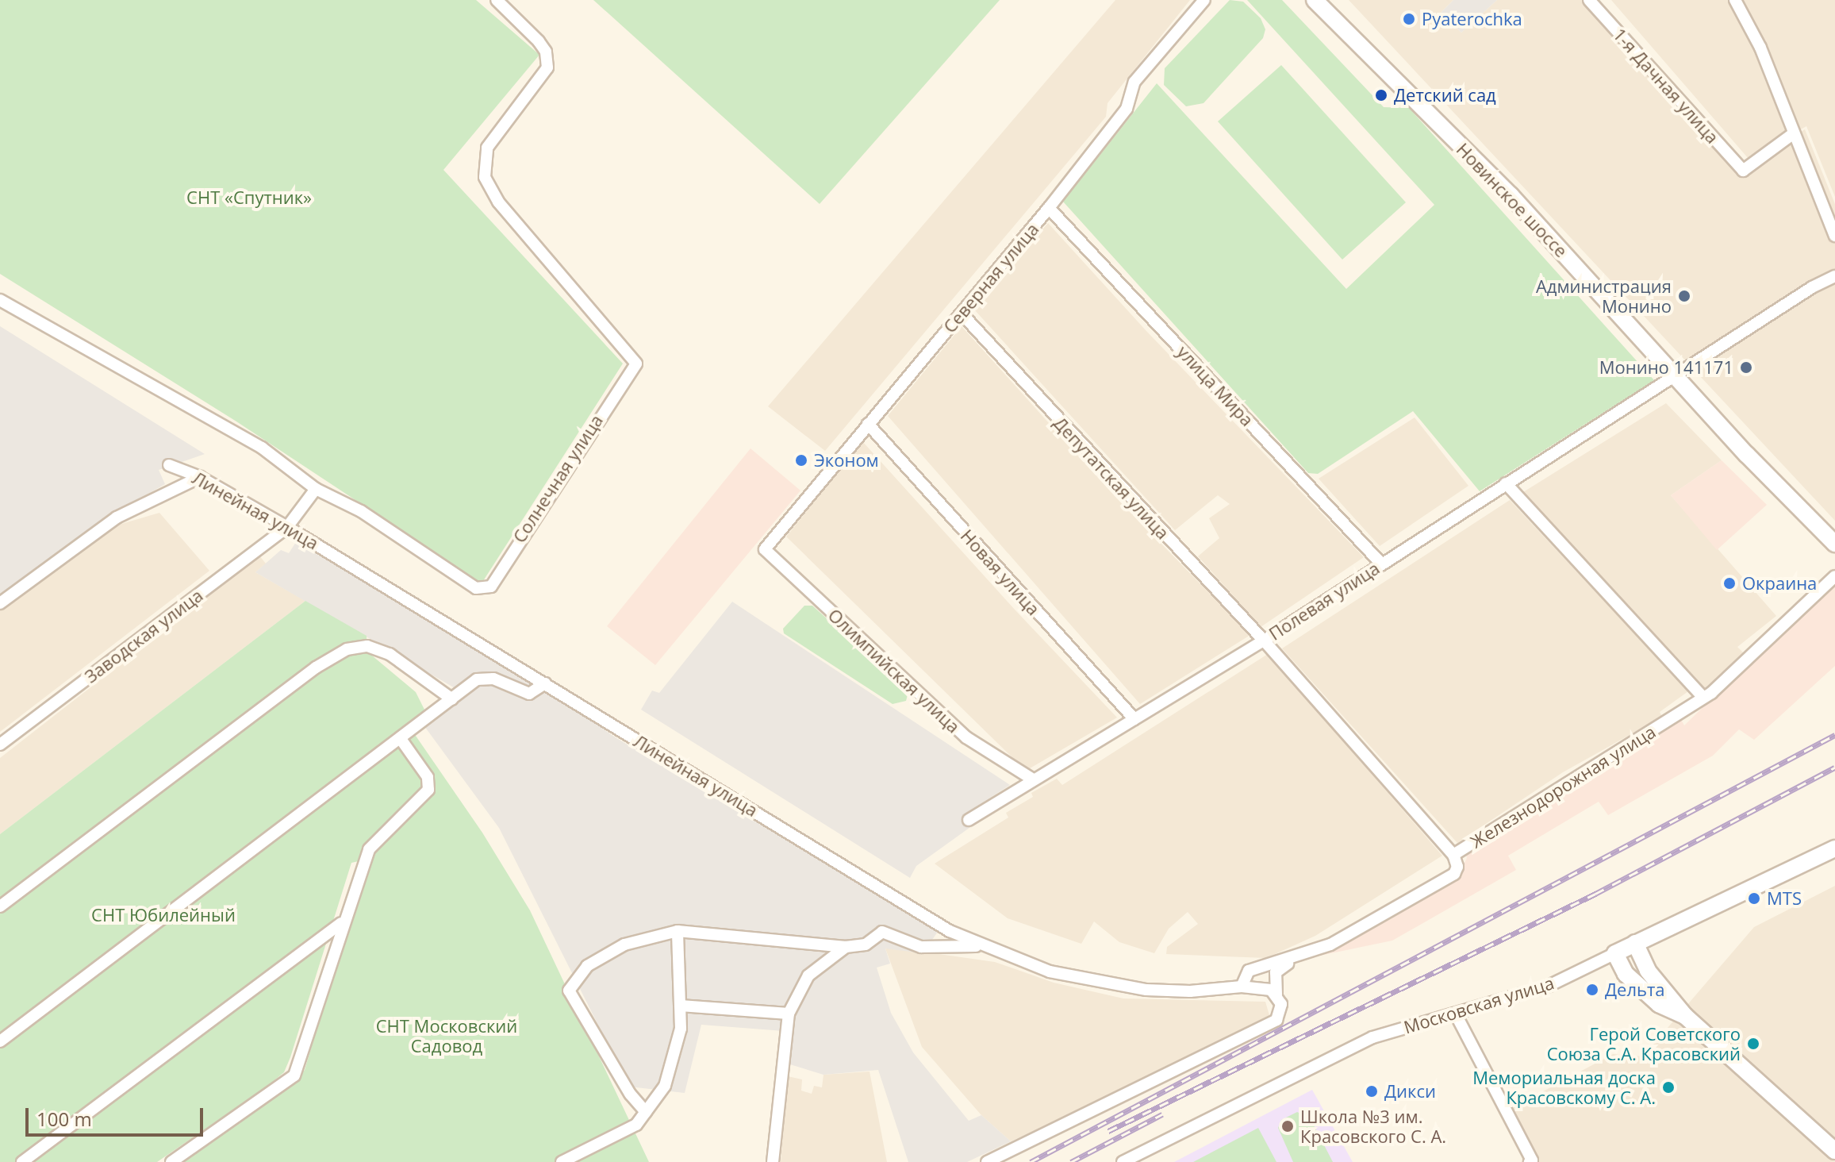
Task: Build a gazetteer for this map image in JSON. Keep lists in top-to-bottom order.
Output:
{
  "streets": {
    "main road": ["Новинское шоссе", "Московская улица"],
    "street": [
      "1-я Дачная улица",
      "Северная улица",
      "улица Мира",
      "Депутатская улица",
      "Солнечная улица",
      "Линейная улица",
      "Новая улица",
      "Полевая улица",
      "Заводская улица",
      "Олимпийская улица",
      "Железнодорожная улица"
    ]
  },
  "crossings": [
    ["Новинское шоссе", "Полевая улица"],
    ["Северная улица", "улица Мира"],
    ["Северная улица", "Депутатская улица"],
    ["Северная улица", "Новая улица"],
    ["Северная улица", "Олимпийская улица"],
    ["улица Мира", "Полевая улица"],
    ["Депутатская улица", "Полевая улица"],
    ["Депутатская улица", "Железнодорожная улица"],
    ["Солнечная улица", "Заводская улица"],
    ["Линейная улица", "Заводская улица"],
    ["Линейная улица", "Железнодорожная улица"],
    ["Новая улица", "Полевая улица"],
    ["Полевая улица", "Олимпийская улица"]
  ],
  "parks": ["СНТ «Спутник»", "СНТ Юбилейный", "СНТ Московский Садовод"],
  "places": [
    "Pyaterochka",
    "Детский сад",
    "Администрация Монино",
    "Монино 141171",
    "Эконом",
    "Окраина",
    "MTS",
    "Дельта",
    "Герой Советского Союза С.А. Красовский",
    "Мемориальная доска Красовскому С. А.",
    "Дикси",
    "Школа №3 им. Красовского С. А."
  ],
  "scale_bar": "100 m"
}
